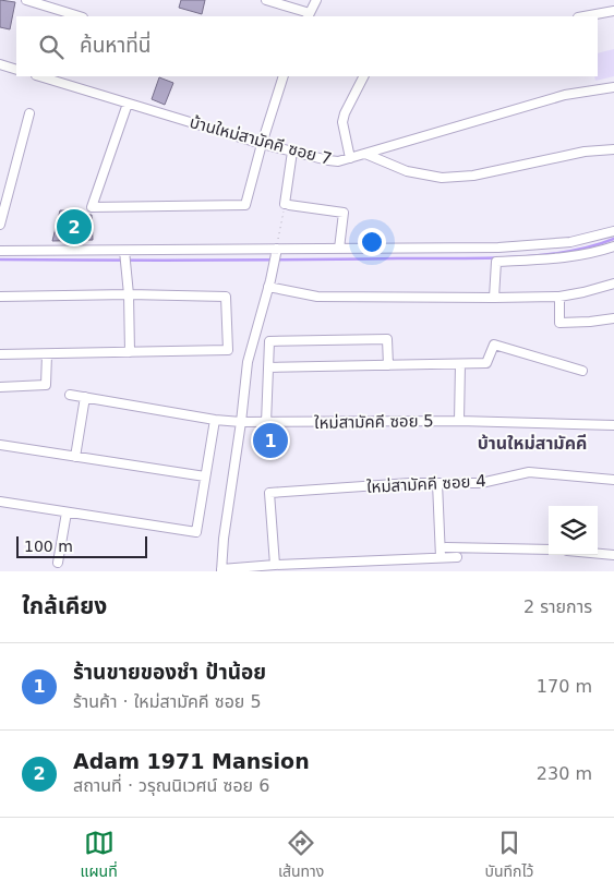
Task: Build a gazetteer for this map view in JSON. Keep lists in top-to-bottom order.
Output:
{
  "streets": {
    "street": ["บ้านใหม่สามัคคี ซอย 7", "ใหม่สามัคคี ซอย 5", "ใหม่สามัคคี ซอย 4"]
  },
  "districts": ["บ้านใหม่สามัคคี"],
  "scale_bar": "100 m",
  "page": {
    "search": "ค้นหาที่นี่",
    "pins": ["2", "1"],
    "scale": "100 m",
    "heading": ["ใกล้เคียง", "2 รายการ"],
    "list": [
      {
        "mark": "1",
        "name": "ร้านขายของชำ ป้าน้อย",
        "note": "ร้านค้า · ใหม่สามัคคี ซอย 5",
        "value": "170 m"
      },
      {
        "mark": "2",
        "name": "Adam 1971 Mansion",
        "note": "สถานที่ · วรุณนิเวศน์ ซอย 6",
        "value": "230 m"
      }
    ],
    "nav": ["แผนที่", "เส้นทาง", "บันทึกไว้"]
  }
}
